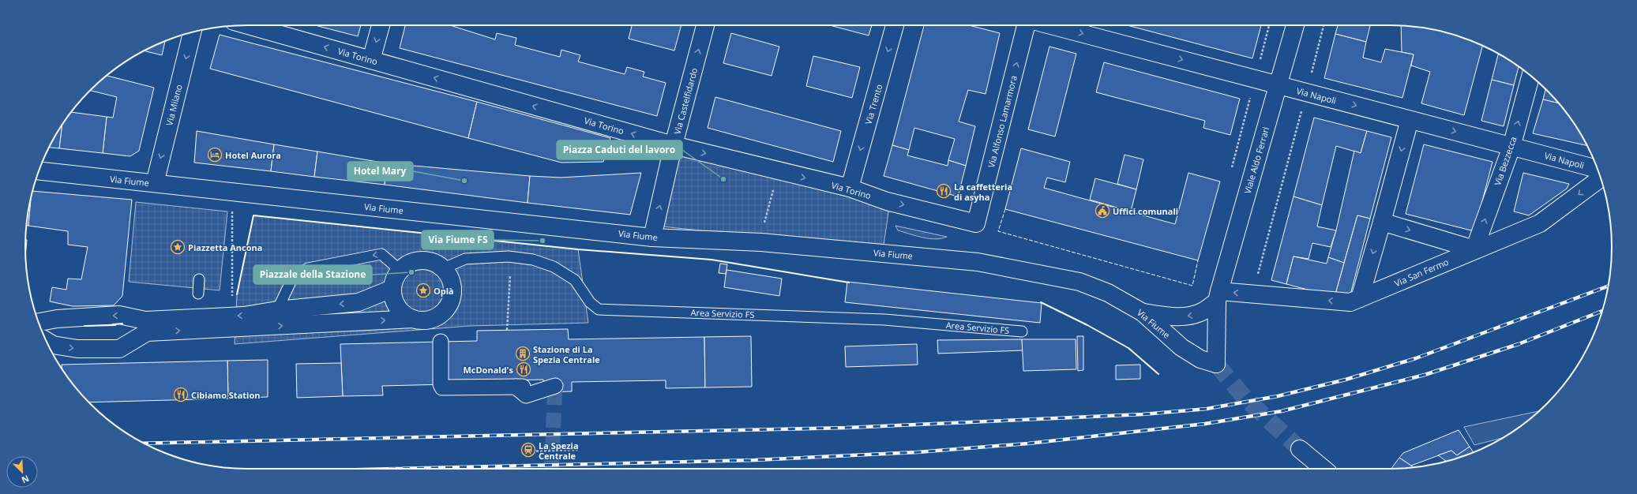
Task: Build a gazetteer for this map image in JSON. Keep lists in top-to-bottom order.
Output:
{
  "streets": {
    "street": [
      "Via Torino",
      "Via Napoli",
      "Via Castelfidardo",
      "Via Trento",
      "Via Milano",
      "Via Alfonso Lamarmora",
      "Viale Aldo Ferrari",
      "Via Bezzecca",
      "Via Fiume",
      "Via San Fermo"
    ],
    "lane": ["Area Servizio FS"]
  },
  "crossings": [
    ["Via Torino", "Via Castelfidardo"],
    ["Via Torino", "Via Trento"],
    ["Via Torino", "Via Alfonso Lamarmora"],
    ["Via Napoli", "Viale Aldo Ferrari"],
    ["Via Napoli", "Via Bezzecca"],
    ["Via Castelfidardo", "Via Fiume"],
    ["Via Milano", "Via Fiume"],
    ["Viale Aldo Ferrari", "Via Fiume"],
    ["Viale Aldo Ferrari", "Via San Fermo"],
    ["Via Bezzecca", "Via San Fermo"]
  ],
  "one_way": [
    "Via Napoli",
    "Via Castelfidardo",
    "Via Trento",
    "Via Milano",
    "Via Alfonso Lamarmora",
    "Via San Fermo"
  ],
  "places": {
    "hotel": ["Hotel Aurora"],
    "other": [
      "Piazza Caduti del lavoro",
      "Hotel Mary",
      "Via Fiume FS",
      "Piazzale della Stazione"
    ],
    "restaurant": ["La caffetteria di asyha", "McDonald's", "Cibiamo Station"],
    "public building": ["Uffici comunali"],
    "place": ["Piazzetta Ancona", "Oplà"],
    "building": ["Stazione di La Spezia Centrale"],
    "station": ["La Spezia Centrale"]
  },
  "north": "bottom right"
}
